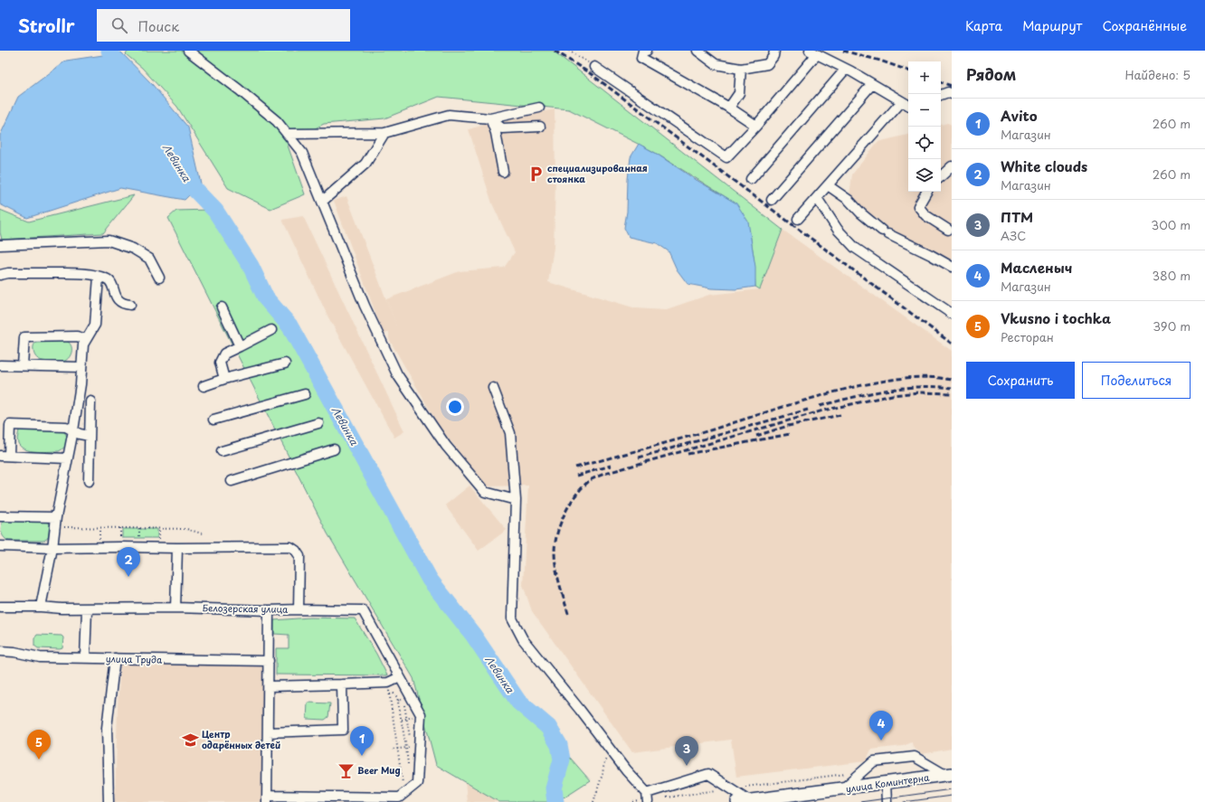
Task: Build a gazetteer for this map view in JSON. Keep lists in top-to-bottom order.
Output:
{
  "streets": {
    "main road": ["улица Коминтерна"],
    "street": ["Белозерская улица", "улица Труда"]
  },
  "water": ["Левинка"],
  "places": {
    "parking": ["специализированная стоянка"],
    "school or university": ["Центр одарённых детей"],
    "bar": ["Beer Mug"]
  },
  "page": {
    "header": "Strollr",
    "search": "Поиск",
    "nav": ["Карта", "Маршрут", "Сохранённые"],
    "heading": ["Рядом", "Найдено: 5"],
    "map_buttons": ["+", "−"],
    "list": [
      {
        "mark": "1",
        "name": "Avito",
        "note": "Магазин",
        "value": "260 m"
      },
      {
        "mark": "2",
        "name": "White clouds",
        "note": "Магазин",
        "value": "260 m"
      },
      {
        "mark": "3",
        "name": "ПТМ",
        "note": "АЗС",
        "value": "300 m"
      },
      {
        "mark": "4",
        "name": "Масленыч",
        "note": "Магазин",
        "value": "380 m"
      },
      {
        "mark": "5",
        "name": "Vkusno i tochka",
        "note": "Ресторан",
        "value": "390 m"
      }
    ],
    "buttons": ["Сохранить", "Поделиться"],
    "pins": [
      "2",
      "4",
      "1",
      "5",
      "3"
    ]
  }
}
